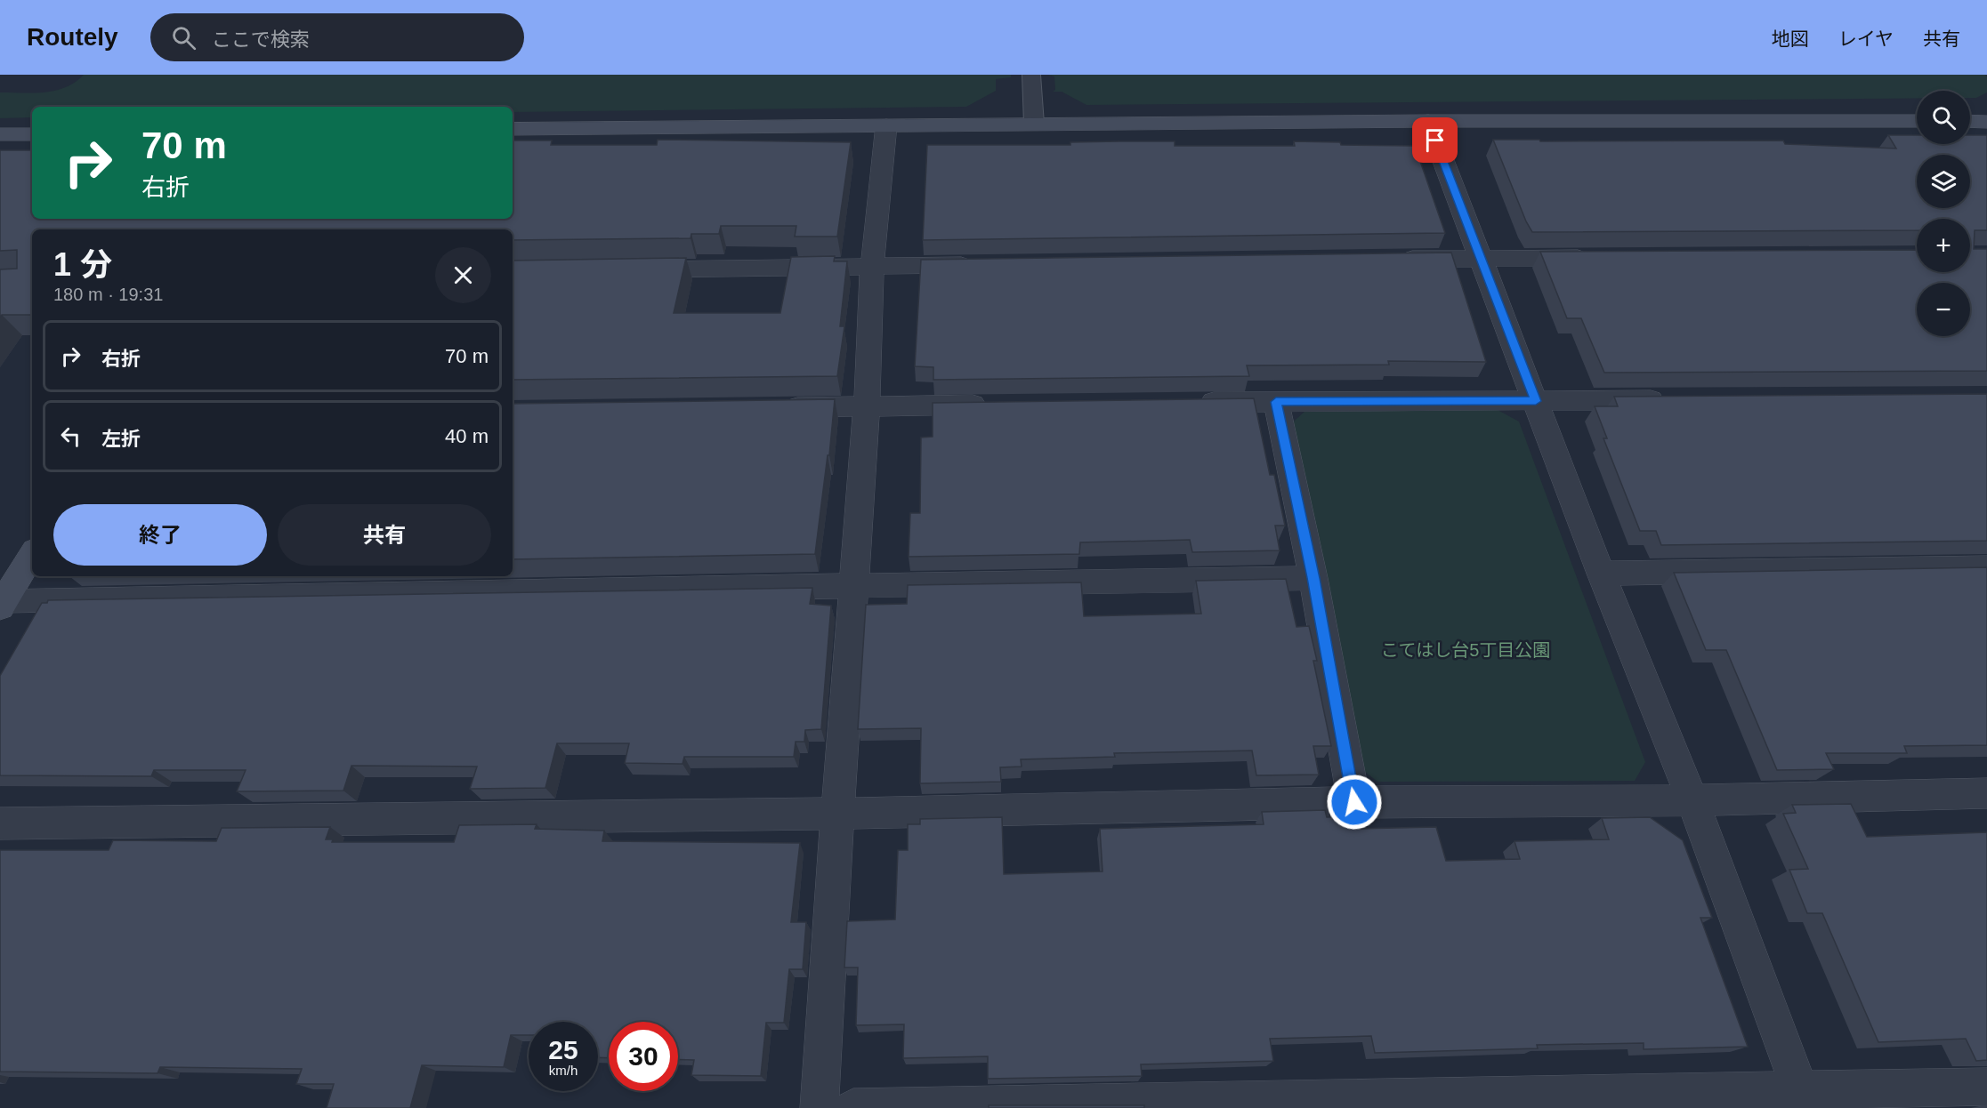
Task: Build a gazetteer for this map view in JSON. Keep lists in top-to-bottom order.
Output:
{
  "parks": ["こてはし台5丁目公園"],
  "page": {
    "header": "Routely",
    "search": "ここで検索",
    "nav": ["地図", "レイヤ", "共有"],
    "map_buttons": ["+", "−"],
    "turn": ["70 m", "右折"],
    "heading": ["1 分", "180 m · 19:31"],
    "list": [
      {
        "name": "右折",
        "value": "70 m"
      },
      {
        "name": "左折",
        "value": "40 m"
      }
    ],
    "buttons": ["終了", "共有"],
    "speed": "25 km/h",
    "limit": "30"
  }
}
